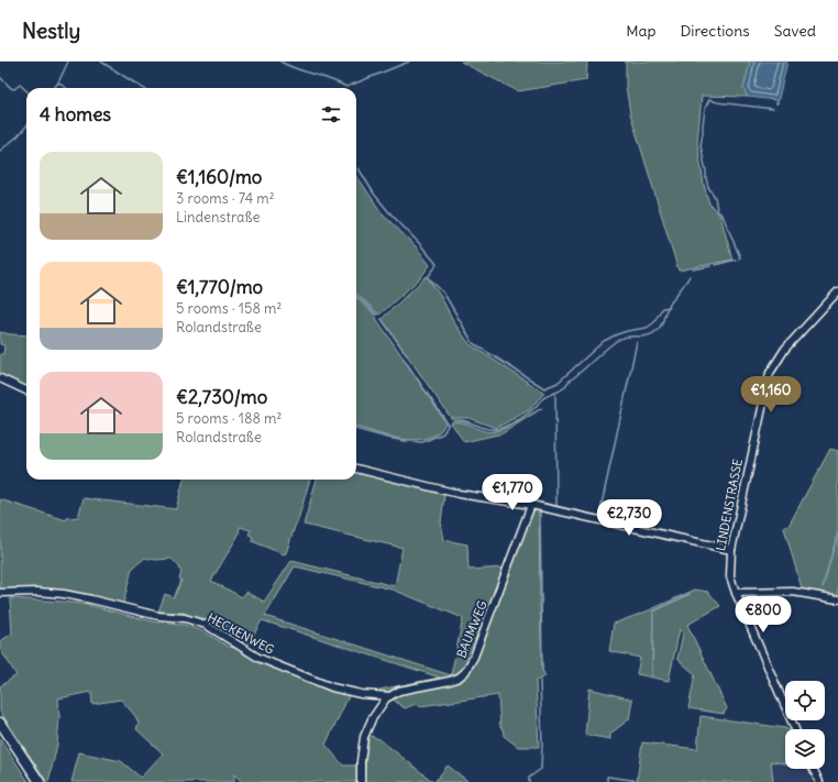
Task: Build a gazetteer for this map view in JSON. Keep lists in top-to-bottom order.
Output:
{
  "streets": {
    "street": ["LINDENSTRASSE", "BAUMWEG", "HECKENWEG"]
  },
  "crossings": [
    ["BAUMWEG", "HECKENWEG"]
  ],
  "page": {
    "header": "Nestly",
    "nav": ["Map", "Directions", "Saved"],
    "heading": "4 homes",
    "list": [
      {
        "name": "€1,160/mo",
        "note": "3 rooms · 74 m² · Lindenstraße"
      },
      {
        "name": "€1,770/mo",
        "note": "5 rooms · 158 m² · Rolandstraße"
      },
      {
        "name": "€2,730/mo",
        "note": "5 rooms · 188 m² · Rolandstraße"
      }
    ],
    "price": [
      "€1,160",
      "€1,770",
      "€2,730",
      "€800"
    ]
  }
}
